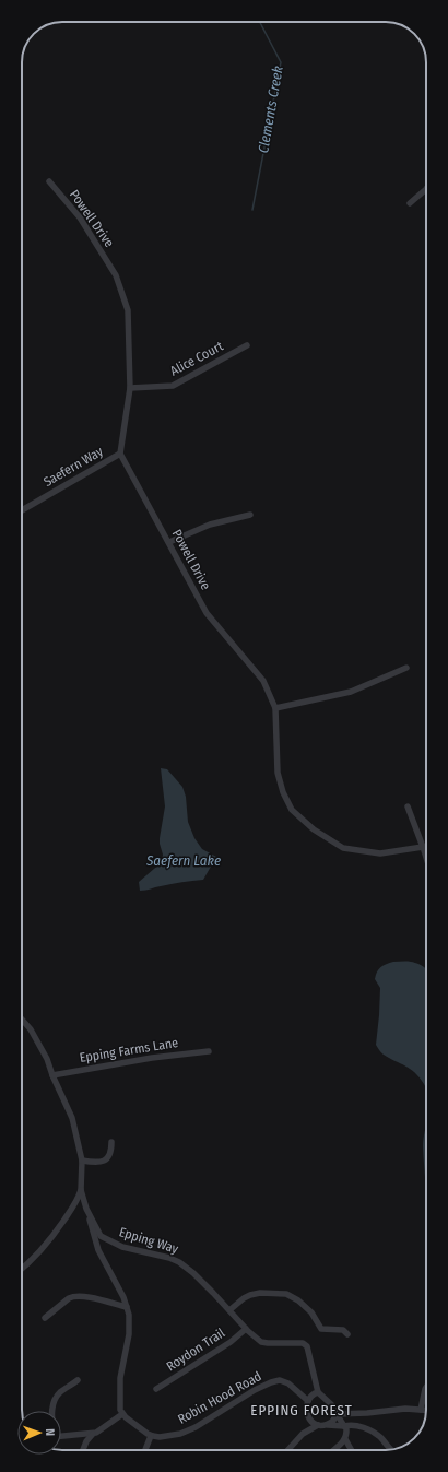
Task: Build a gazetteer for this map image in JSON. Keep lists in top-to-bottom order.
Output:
{
  "streets": {
    "street": [
      "Powell Drive",
      "Alice Court",
      "Saefern Way",
      "Epping Farms Lane",
      "Epping Way",
      "Roydon Trail",
      "Robin Hood Road"
    ]
  },
  "crossings": [
    ["Powell Drive", "Alice Court"],
    ["Powell Drive", "Saefern Way"],
    ["Epping Farms Lane", "Epping Way"],
    ["Epping Way", "Roydon Trail"],
    ["Epping Way", "Robin Hood Road"]
  ],
  "districts": ["EPPING FOREST"],
  "water": ["Clements Creek", "Saefern Lake"],
  "north": "right"
}
